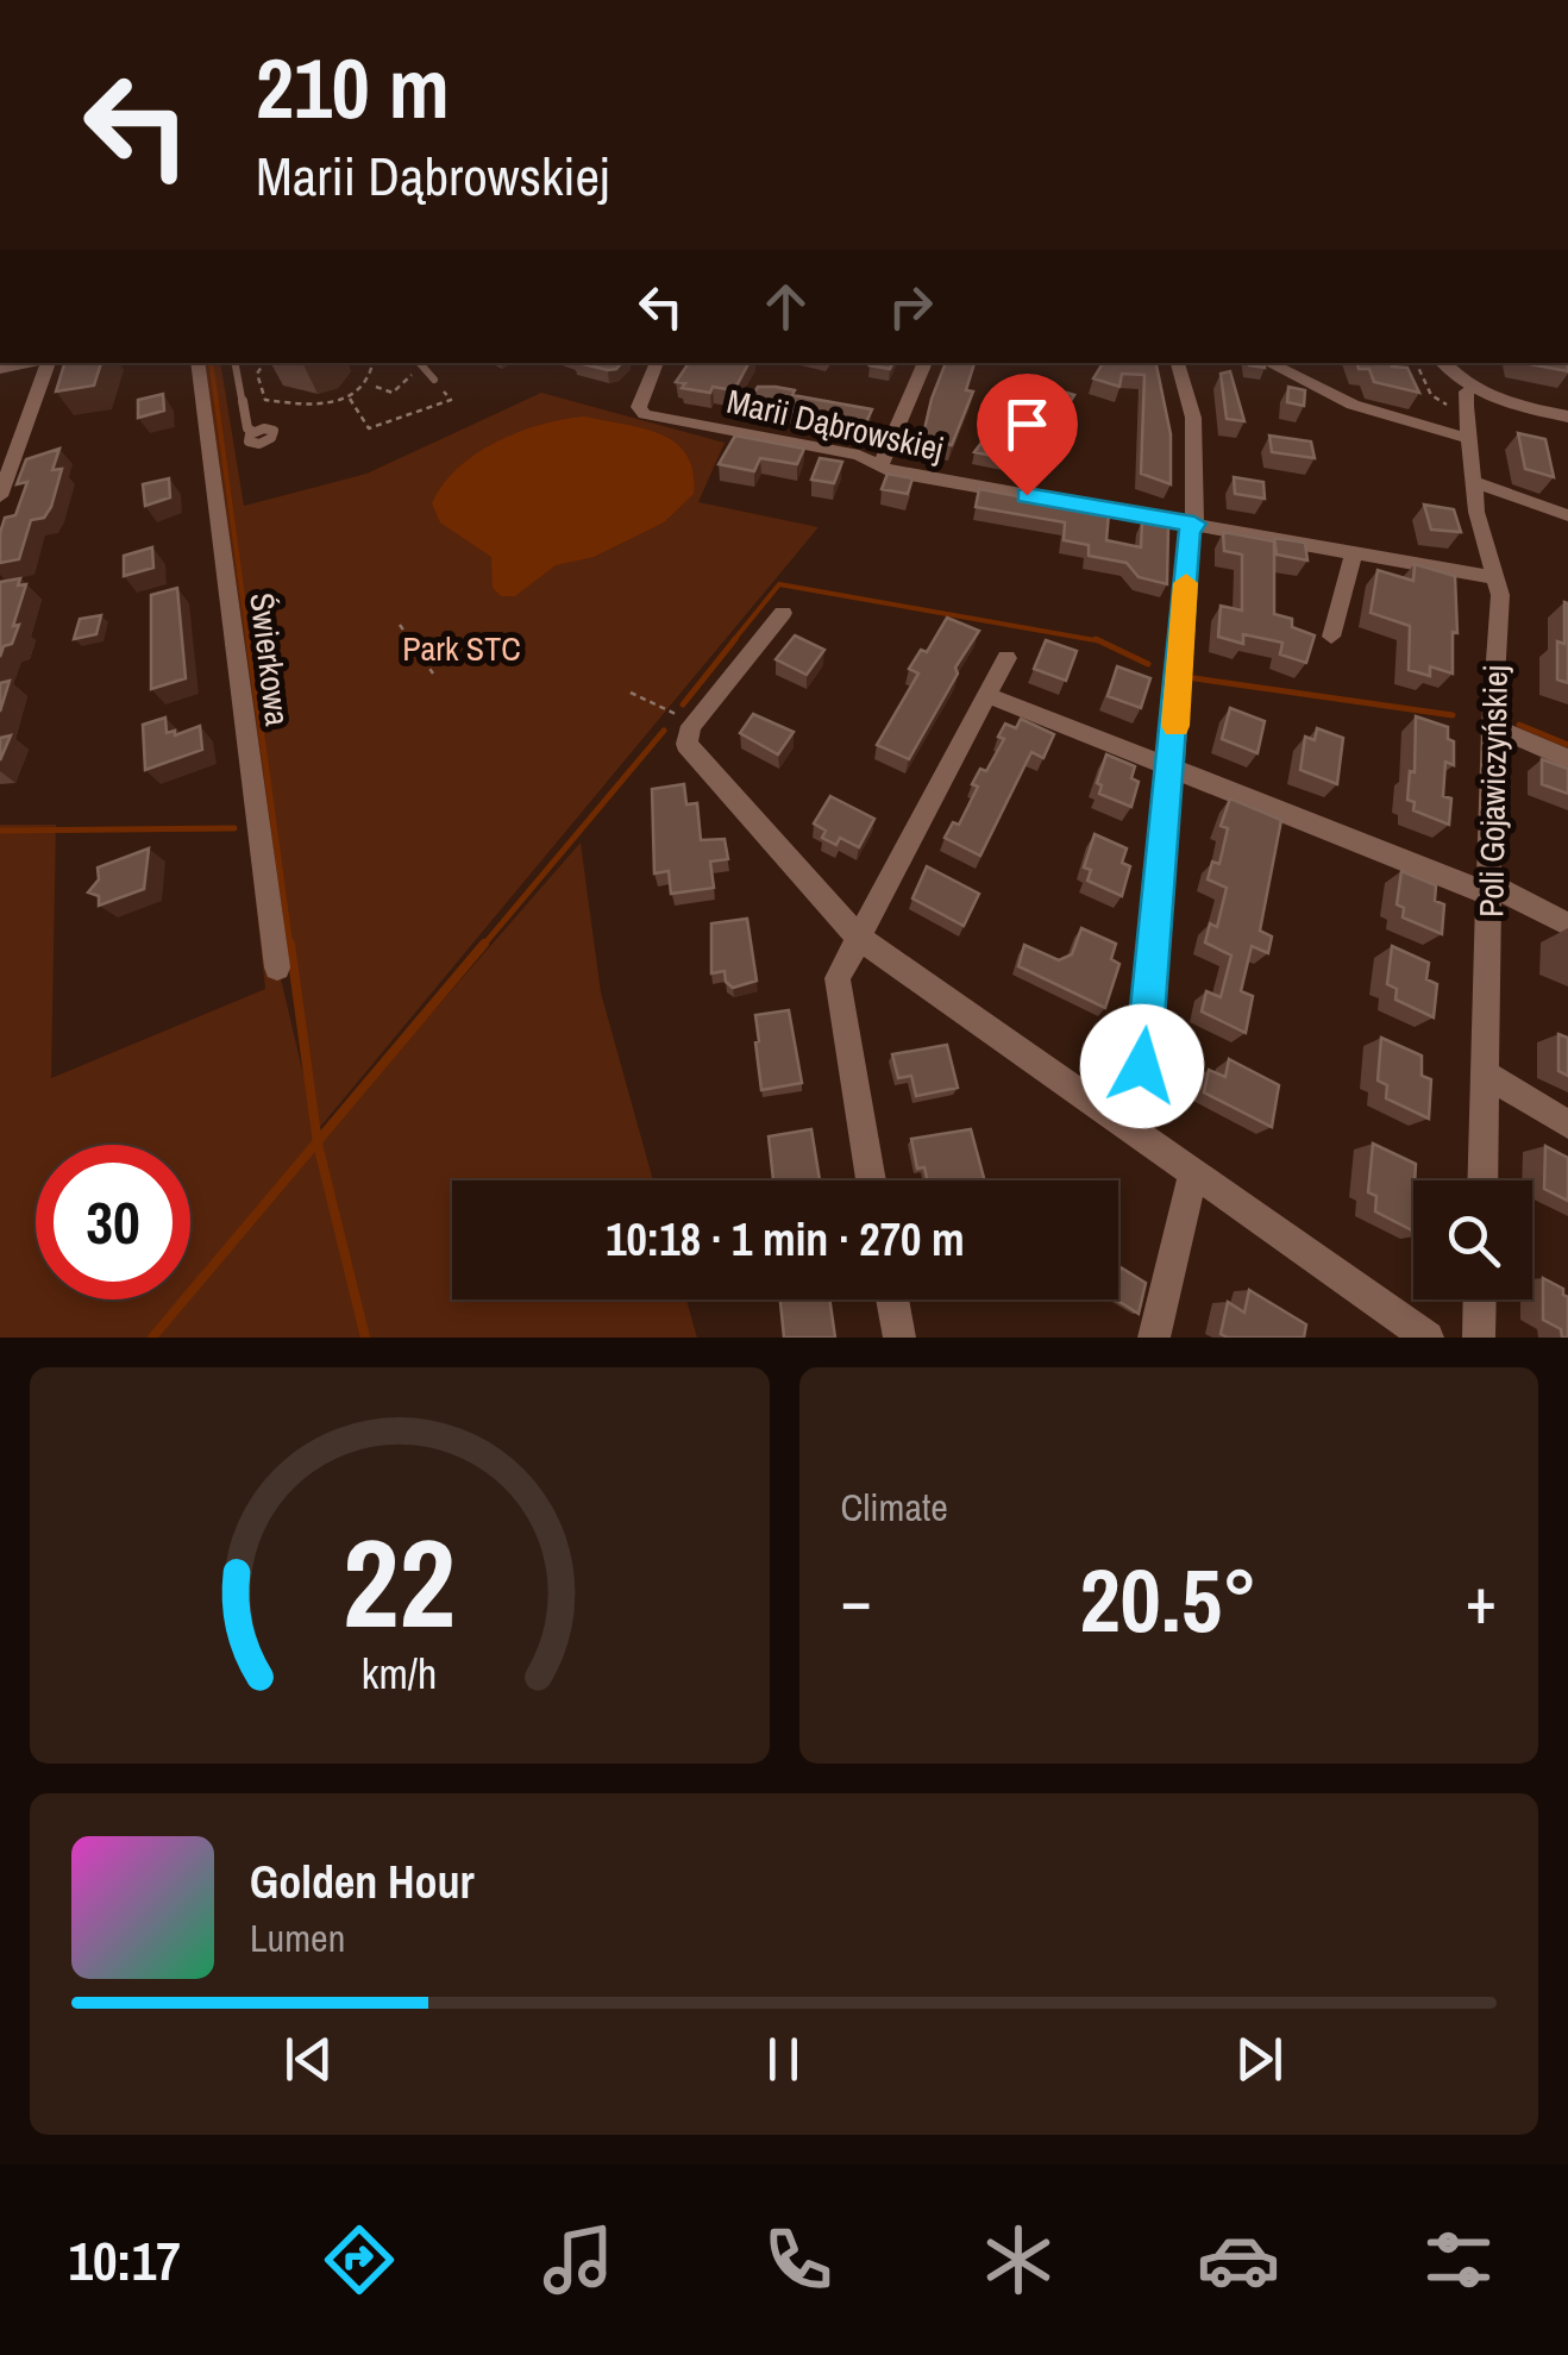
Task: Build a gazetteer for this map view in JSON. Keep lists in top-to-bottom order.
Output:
{
  "streets": {
    "street": ["Marii Dąbrowskiej", "Świerkowa", "Poli Gojawiczyńskiej"]
  },
  "crossings": [
    ["Marii Dąbrowskiej", "Poli Gojawiczyńskiej"]
  ],
  "parks": ["Park STC"],
  "page": {
    "turn": ["210 m", "Marii Dąbrowskiej"],
    "limit": "30",
    "trip": "10:18 · 1 min · 270 m",
    "tile": "Climate",
    "heat": ["−", "20.5°", "+"],
    "song": ["Golden Hour", "Lumen"],
    "tabs": "10:17",
    "gauge": ["22", "km/h"]
  }
}
